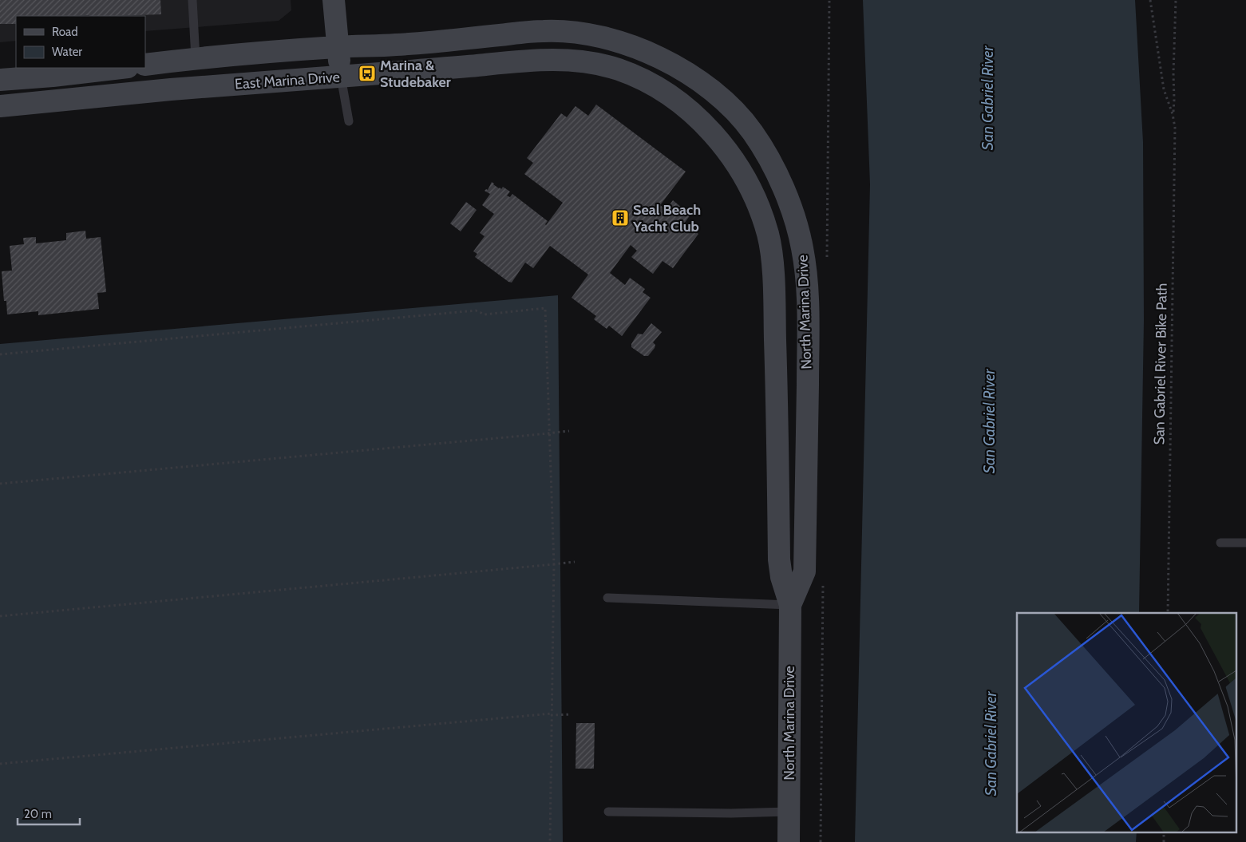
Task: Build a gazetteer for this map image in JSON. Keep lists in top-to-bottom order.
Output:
{
  "streets": {
    "main road": ["East Marina Drive", "North Marina Drive"],
    "path": ["San Gabriel River Bike Path"]
  },
  "crossings": [
    ["East Marina Drive", "North Marina Drive"]
  ],
  "water": ["San Gabriel River"],
  "places": {
    "bus stop": ["Marina & Studebaker"],
    "building": ["Seal Beach Yacht Club"]
  },
  "legend": ["Road", "Water"],
  "scale_bar": "20 m"
}
